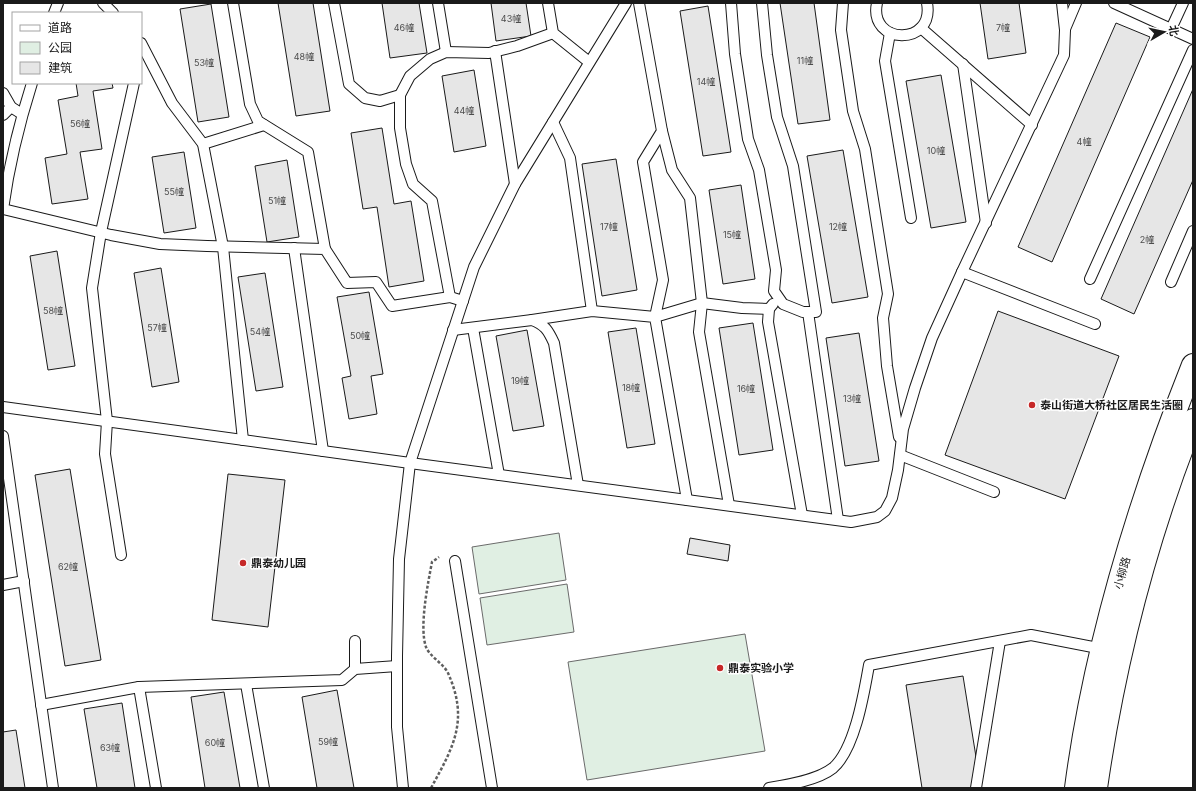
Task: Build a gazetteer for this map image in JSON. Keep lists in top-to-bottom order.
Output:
{
  "streets": {
    "street": ["小柳路"]
  },
  "places": ["泰山街道大桥社区居民生活圈", "鼎泰幼儿园", "鼎泰实验小学"],
  "house_numbers": [
    "43幢",
    "46幢",
    "7幢",
    "48幢",
    "11幢",
    "53幢",
    "14幢",
    "44幢",
    "56幢",
    "4幢",
    "10幢",
    "55幢",
    "51幢",
    "17幢",
    "12幢",
    "15幢",
    "2幢",
    "58幢",
    "57幢",
    "54幢",
    "50幢",
    "19幢",
    "18幢",
    "16幢",
    "13幢",
    "62幢",
    "59幢",
    "60幢",
    "63幢"
  ],
  "legend": ["道路", "公园", "建筑"],
  "north": "right"
}
